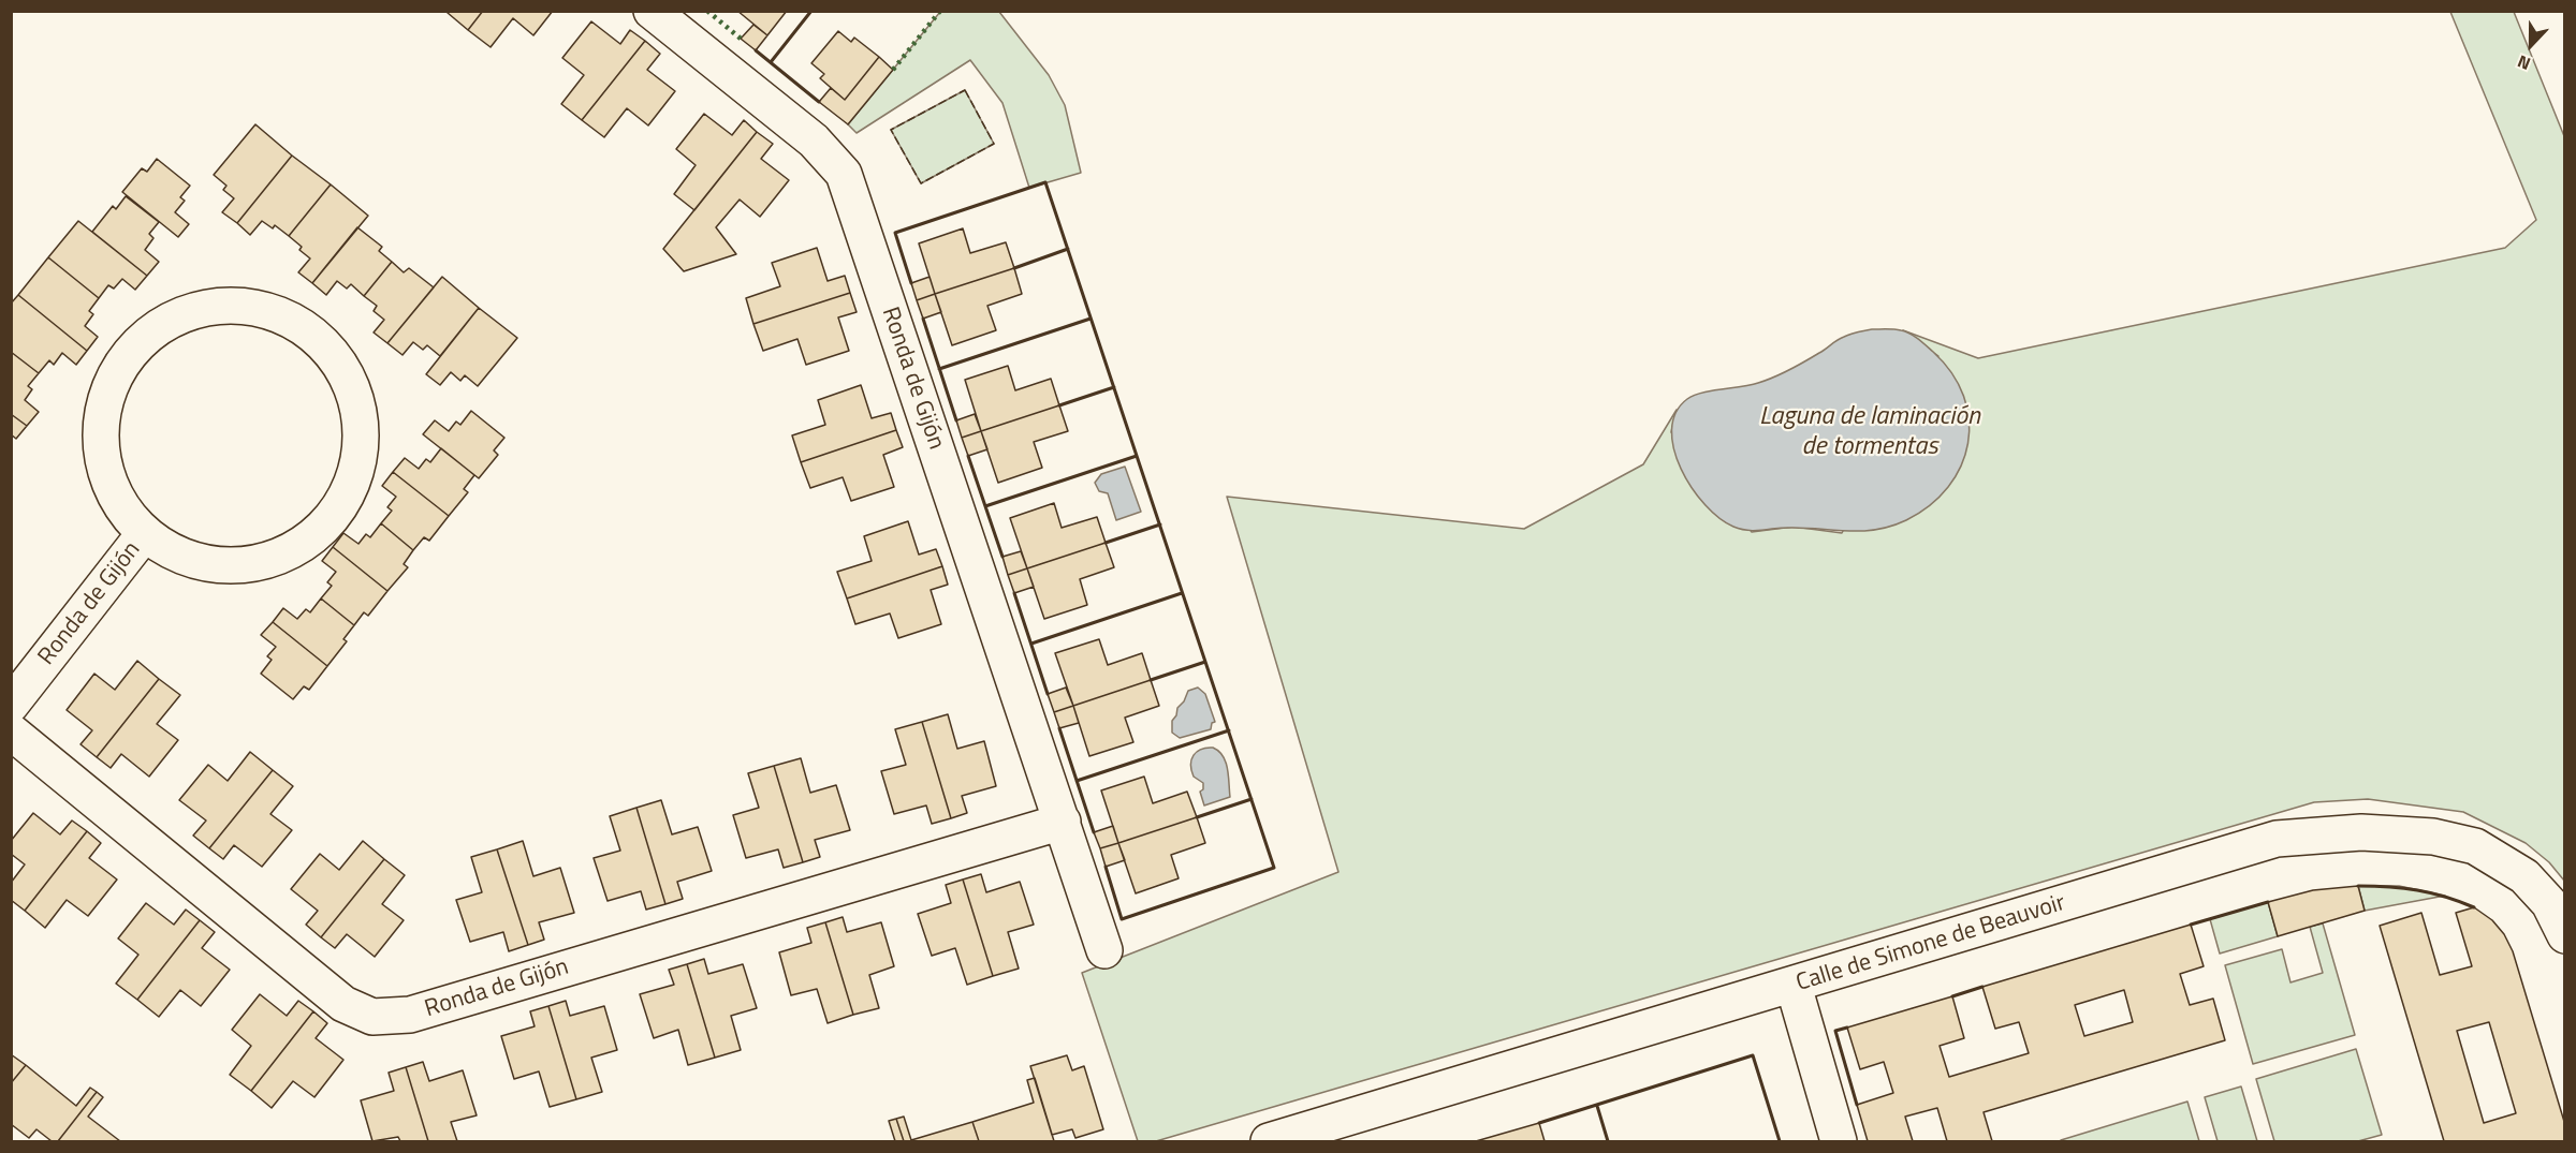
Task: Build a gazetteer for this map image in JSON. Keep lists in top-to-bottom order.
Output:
{
  "streets": {
    "street": ["Ronda de Gijón", "Calle de Simone de Beauvoir"]
  },
  "water": ["Laguna de laminación de tormentas"],
  "north": "bottom"
}
